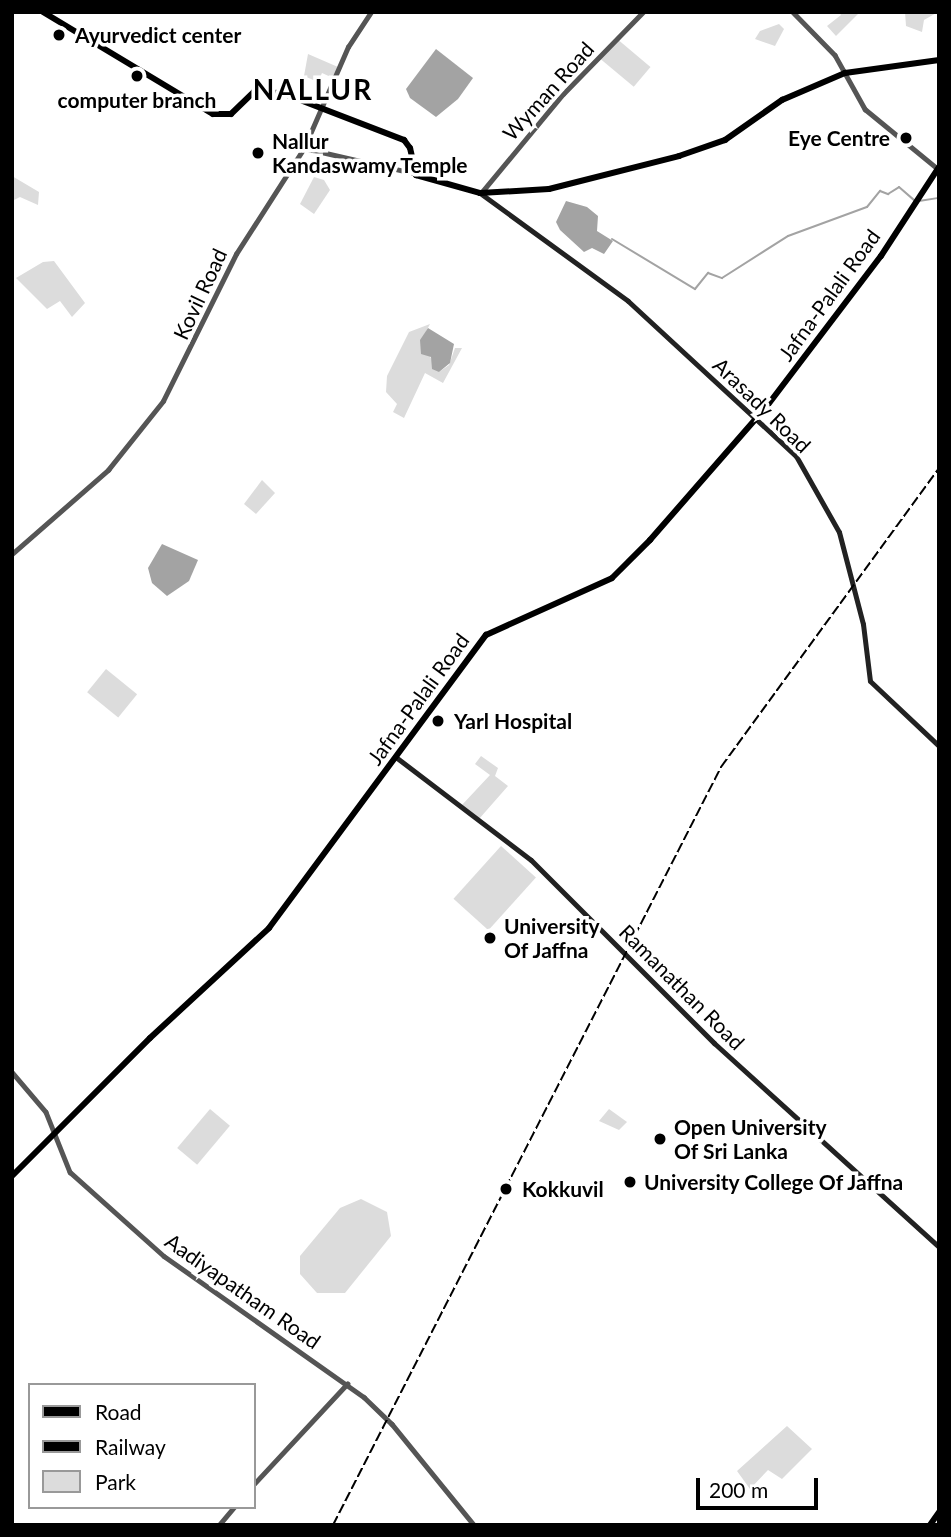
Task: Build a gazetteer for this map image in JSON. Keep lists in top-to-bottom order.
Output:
{
  "streets": {
    "main road": ["Jafna-Palali Road", "Arasady Road", "Ramanathan Road"],
    "street": ["Wyman Road", "Kovil Road", "Aadiyapatham Road"]
  },
  "crossings": [
    ["Wyman Road", "Arasady Road"],
    ["Jafna-Palali Road", "Arasady Road"],
    ["Jafna-Palali Road", "Ramanathan Road"],
    ["Jafna-Palali Road", "Aadiyapatham Road"]
  ],
  "districts": ["NALLUR"],
  "places": [
    "Ayurvedict center",
    "computer branch",
    "Eye Centre",
    "Nallur Kandaswamy Temple",
    "Yarl Hospital",
    "University Of Jaffna",
    "Open University Of Sri Lanka",
    "University College Of Jaffna",
    "Kokkuvil"
  ],
  "legend": ["Road", "Railway", "Park"],
  "scale_bar": "200 m"
}
